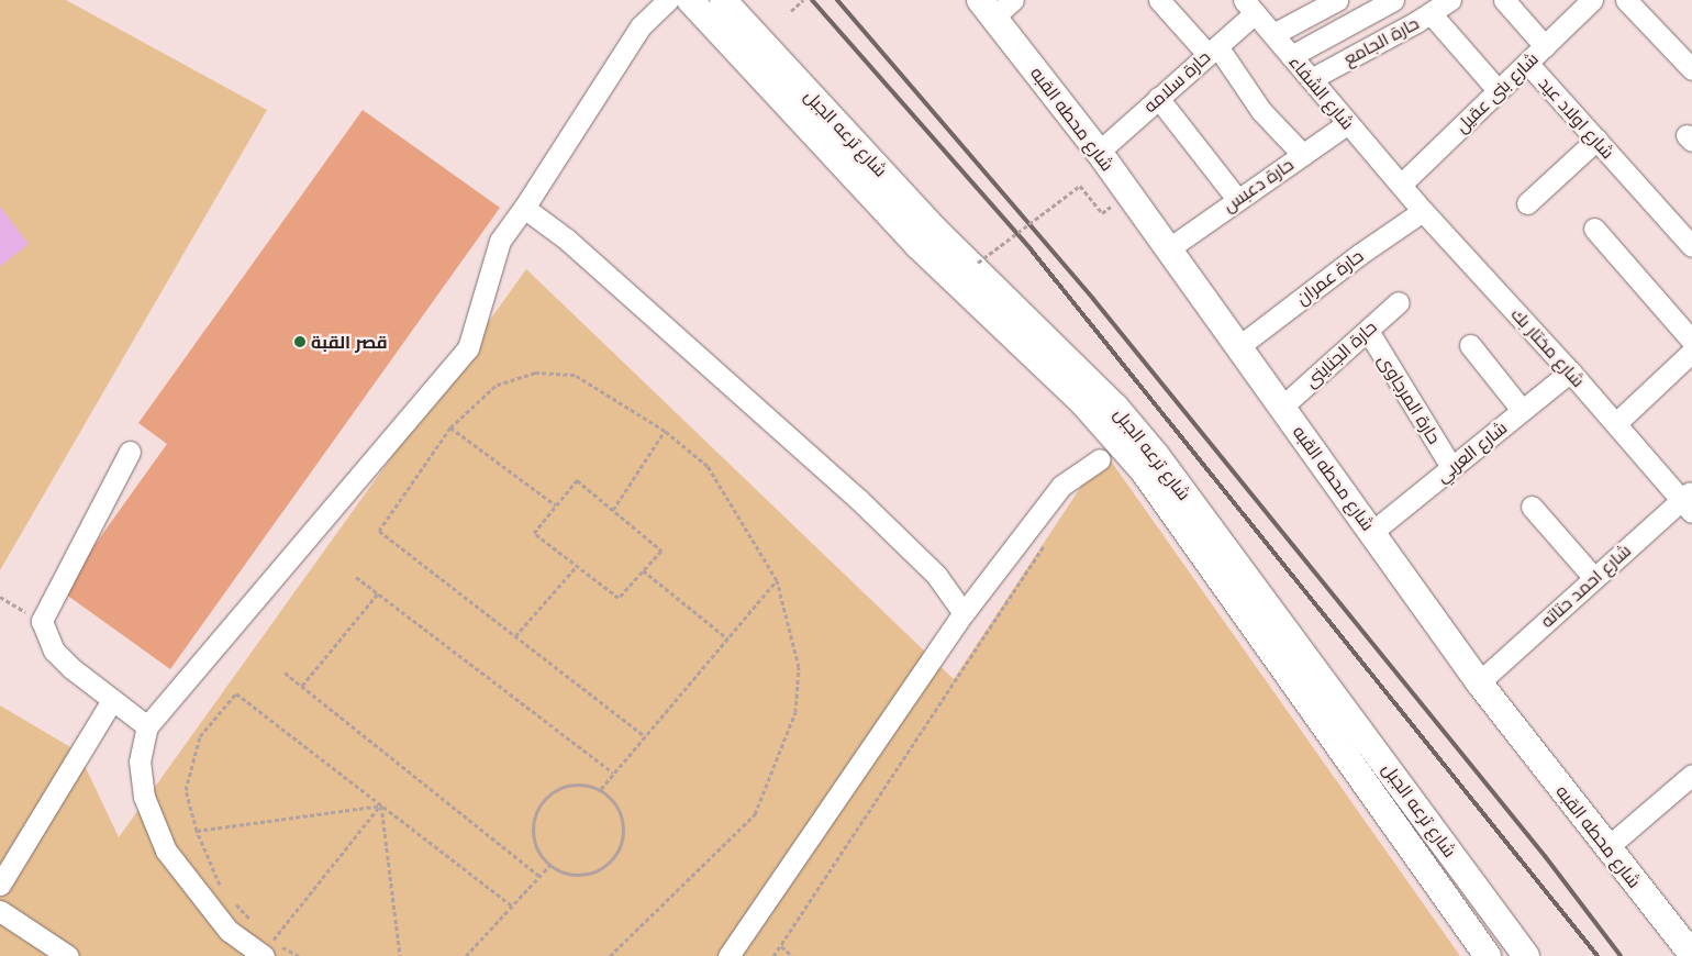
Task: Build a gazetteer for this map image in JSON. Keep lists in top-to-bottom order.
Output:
{
  "streets": {
    "main road": ["شارع محطه القبه", "شارع ترعه الجبل"],
    "street": [
      "حارة الجامع",
      "حارة سلامه",
      "شارع الشفاء",
      "شارع بنى عقيل",
      "شارع اولاد عيد",
      "حارة دعبس",
      "حارة عمران",
      "شارع مختار بك",
      "حارة الجناينى",
      "حارة المرجاوى",
      "شارع العربي",
      "شارع احمد حتاته"
    ]
  },
  "crossings": [
    ["حارة الجامع", "شارع الشفاء"],
    ["حارة سلامه", "شارع الشفاء"],
    ["حارة سلامه", "شارع محطه القبه"],
    ["شارع الشفاء", "شارع بنى عقيل"],
    ["شارع الشفاء", "حارة دعبس"],
    ["شارع الشفاء", "شارع مختار بك"],
    ["شارع بنى عقيل", "شارع اولاد عيد"],
    ["شارع بنى عقيل", "شارع مختار بك"],
    ["شارع محطه القبه", "حارة دعبس"],
    ["شارع محطه القبه", "حارة عمران"],
    ["شارع محطه القبه", "حارة الجناينى"],
    ["شارع محطه القبه", "شارع العربي"],
    ["شارع محطه القبه", "شارع احمد حتاته"],
    ["حارة عمران", "شارع مختار بك"],
    ["شارع مختار بك", "شارع العربي"],
    ["شارع مختار بك", "شارع احمد حتاته"],
    ["حارة الجناينى", "حارة المرجاوى"],
    ["حارة المرجاوى", "شارع العربي"]
  ],
  "places": ["قصر القبة"]
}
